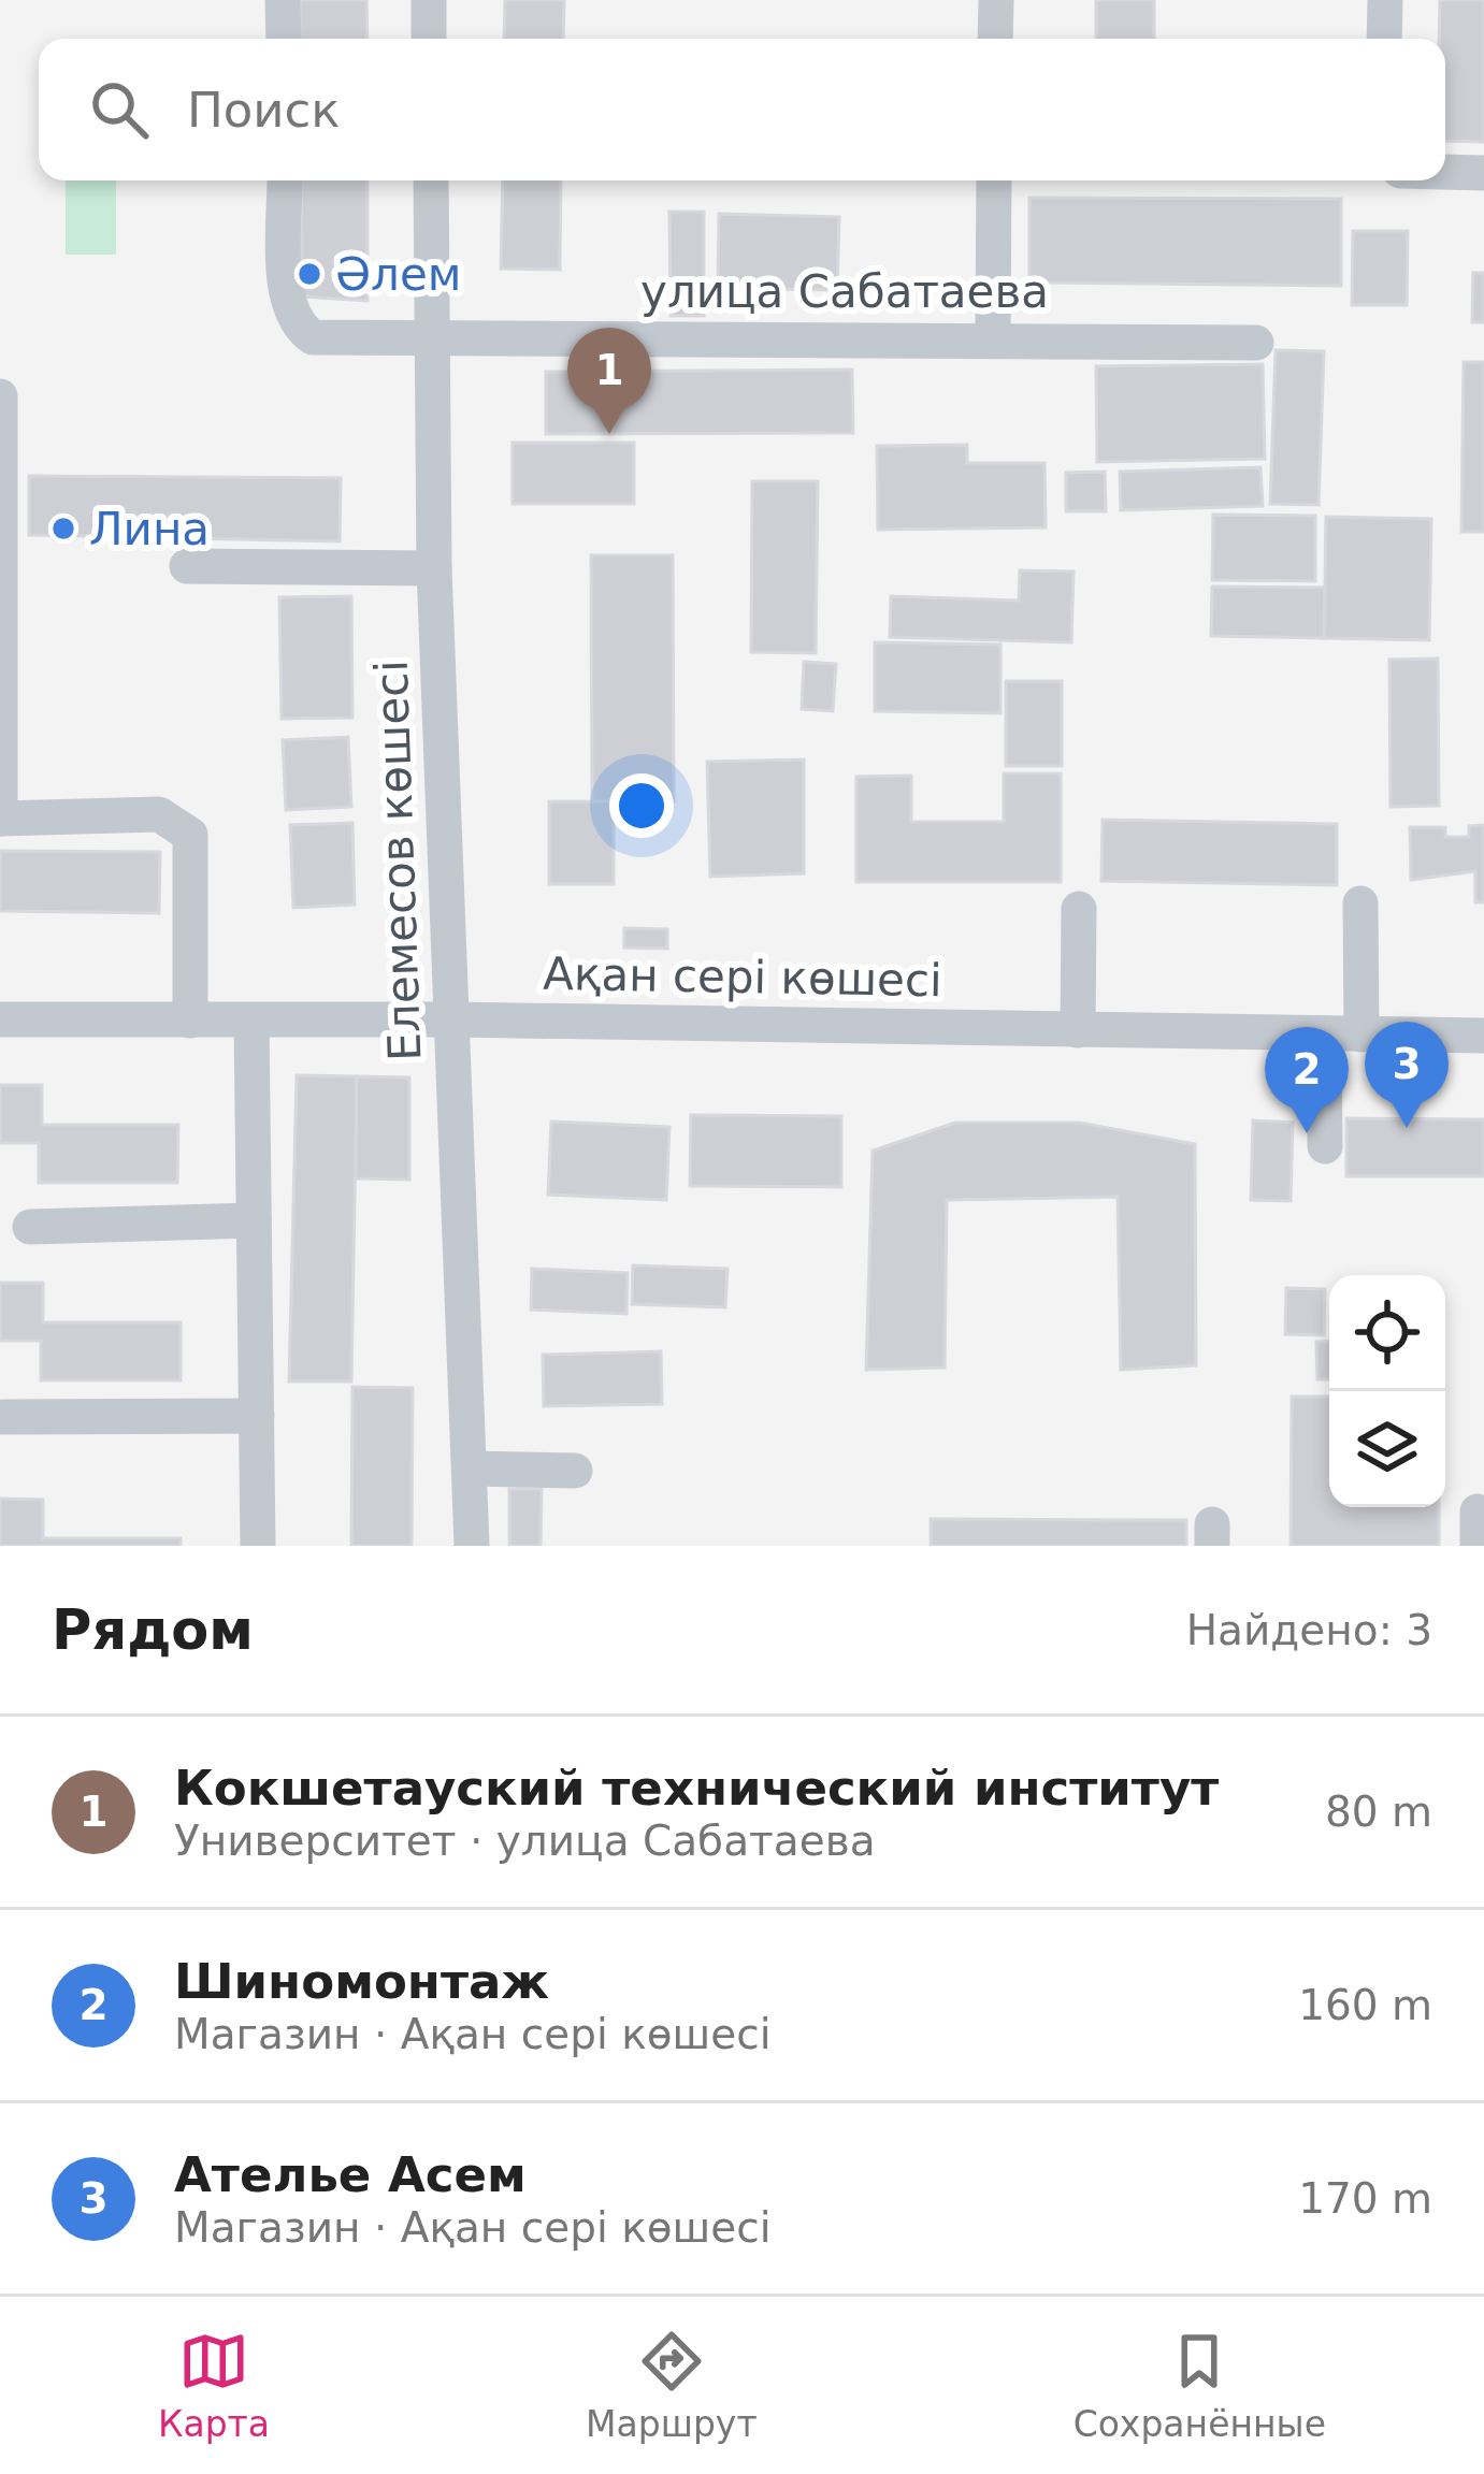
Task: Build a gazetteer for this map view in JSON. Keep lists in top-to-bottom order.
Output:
{
  "streets": {
    "street": ["улица Сабатаева", "Елемесов көшесі", "Ақан сері көшесі"]
  },
  "crossings": [
    ["улица Сабатаева", "Елемесов көшесі"],
    ["Елемесов көшесі", "Ақан сері көшесі"]
  ],
  "places": ["Әлем", "Лина"],
  "page": {
    "search": "Поиск",
    "pins": ["1", "3", "2"],
    "heading": ["Рядом", "Найдено: 3"],
    "list": [
      {
        "mark": "1",
        "name": "Кокшетауский технический институт",
        "note": "Университет · улица Сабатаева",
        "value": "80 m"
      },
      {
        "mark": "2",
        "name": "Шиномонтаж",
        "note": "Магазин · Ақан сері көшесі",
        "value": "160 m"
      },
      {
        "mark": "3",
        "name": "Ателье Асем",
        "note": "Магазин · Ақан сері көшесі",
        "value": "170 m"
      }
    ],
    "nav": ["Карта", "Маршрут", "Сохранённые"]
  }
}
